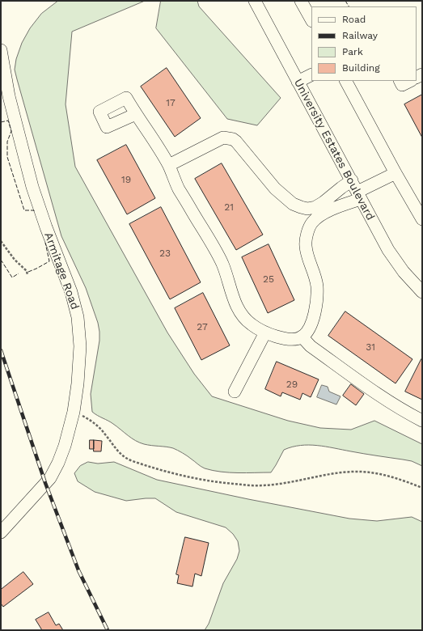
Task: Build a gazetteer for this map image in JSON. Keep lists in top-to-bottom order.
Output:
{
  "streets": {
    "street": ["University Estates Boulevard", "Armitage Road"]
  },
  "house_numbers": [
    "17",
    "19",
    "21",
    "23",
    "25",
    "27",
    "31",
    "29"
  ],
  "legend": [
    "Road",
    "Railway",
    "Park",
    "Building"
  ]
}
